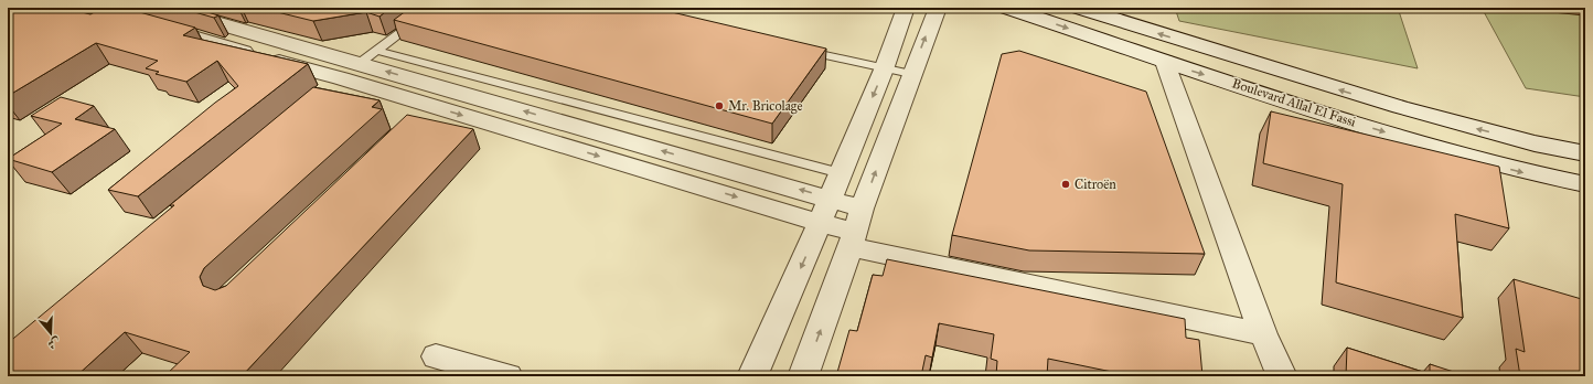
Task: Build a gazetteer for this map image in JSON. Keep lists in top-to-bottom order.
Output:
{
  "streets": {
    "street": ["Boulevard Allal El Fassi"]
  },
  "places": ["Mr. Bricolage", "Citroën"],
  "north": "bottom"
}
